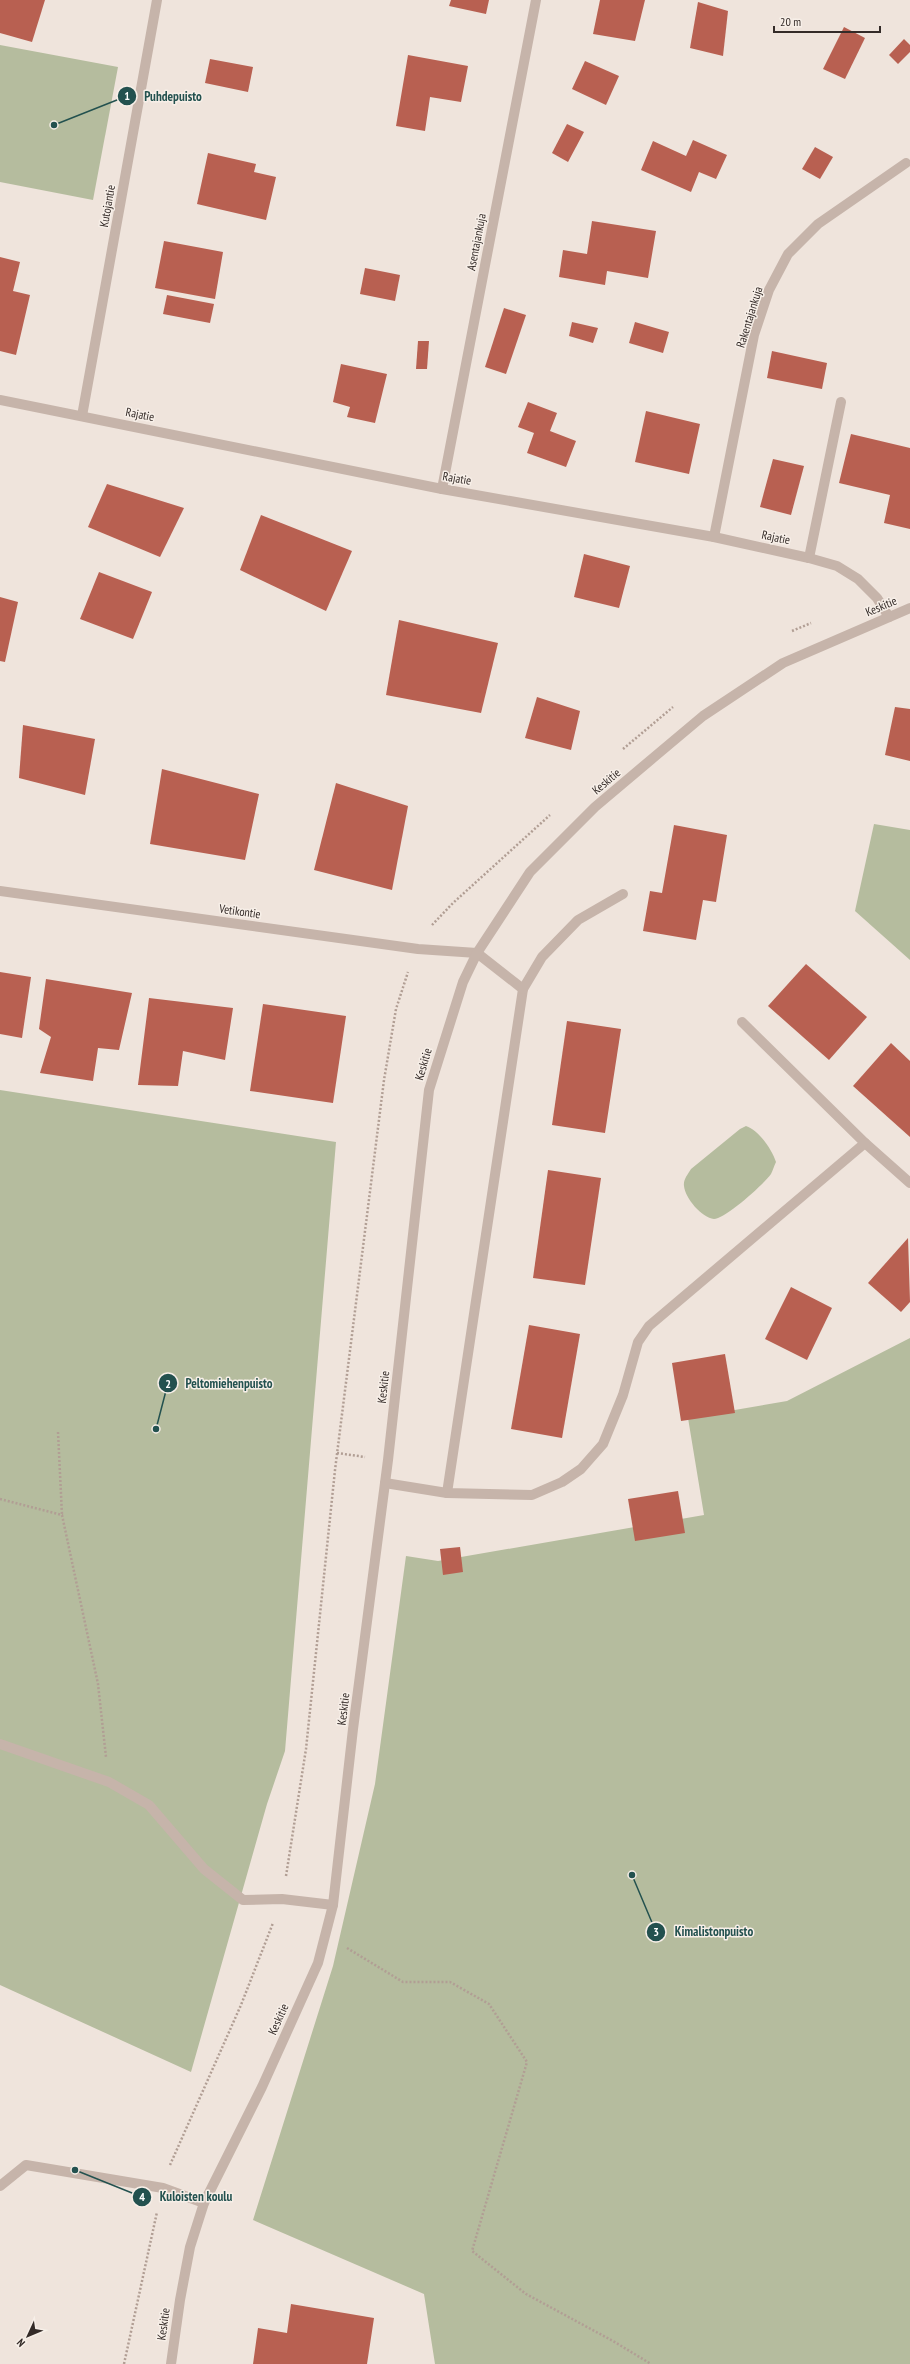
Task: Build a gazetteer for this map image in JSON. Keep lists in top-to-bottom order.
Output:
{
  "streets": {
    "street": [
      "Kutojantie",
      "Asentajankuja",
      "Rakentajankuja",
      "Rajatie",
      "Keskitie",
      "Vetikontie"
    ]
  },
  "crossings": [
    ["Kutojantie", "Rajatie"],
    ["Asentajankuja", "Rajatie"],
    ["Rakentajankuja", "Rajatie"],
    ["Rajatie", "Keskitie"],
    ["Keskitie", "Vetikontie"]
  ],
  "places": [
    "Puhdepuisto",
    "Peltomiehenpuisto",
    "Kimalistonpuisto",
    "Kuloisten koulu"
  ],
  "scale_bar": "20 m",
  "north": "bottom left"
}
